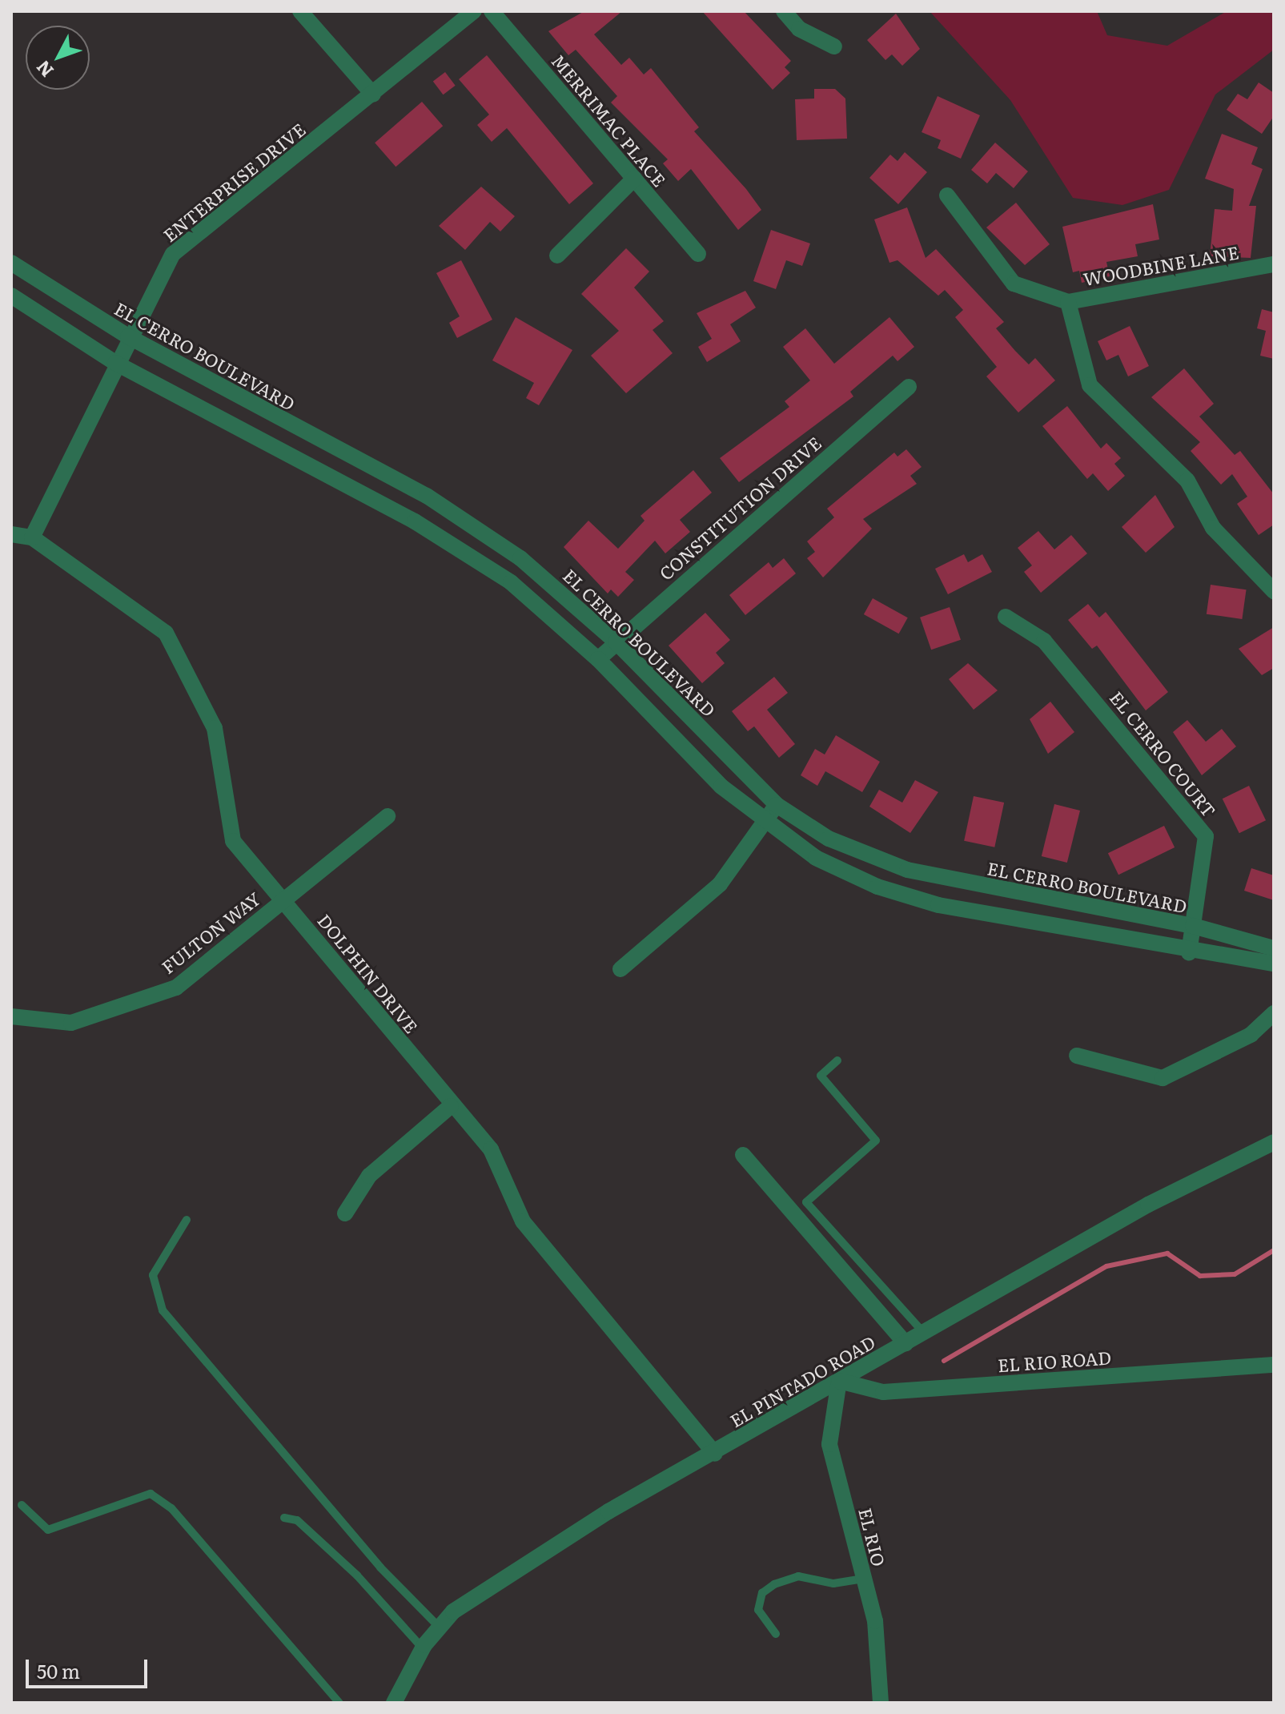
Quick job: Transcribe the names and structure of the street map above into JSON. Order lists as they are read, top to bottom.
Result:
{
  "streets": {
    "street": [
      "MERRIMAC PLACE",
      "ENTERPRISE DRIVE",
      "WOODBINE LANE",
      "EL CERRO BOULEVARD",
      "CONSTITUTION DRIVE",
      "EL CERRO COURT",
      "FULTON WAY",
      "DOLPHIN DRIVE",
      "EL RIO ROAD",
      "EL PINTADO ROAD",
      "EL RIO"
    ]
  },
  "crossings": [
    ["ENTERPRISE DRIVE", "EL CERRO BOULEVARD"],
    ["ENTERPRISE DRIVE", "DOLPHIN DRIVE"],
    ["EL CERRO BOULEVARD", "CONSTITUTION DRIVE"],
    ["EL CERRO BOULEVARD", "EL CERRO COURT"],
    ["FULTON WAY", "DOLPHIN DRIVE"],
    ["DOLPHIN DRIVE", "EL PINTADO ROAD"],
    ["EL RIO ROAD", "EL PINTADO ROAD"],
    ["EL RIO ROAD", "EL RIO"],
    ["EL PINTADO ROAD", "EL RIO"]
  ],
  "scale_bar": "50 m",
  "north": "bottom left"
}
